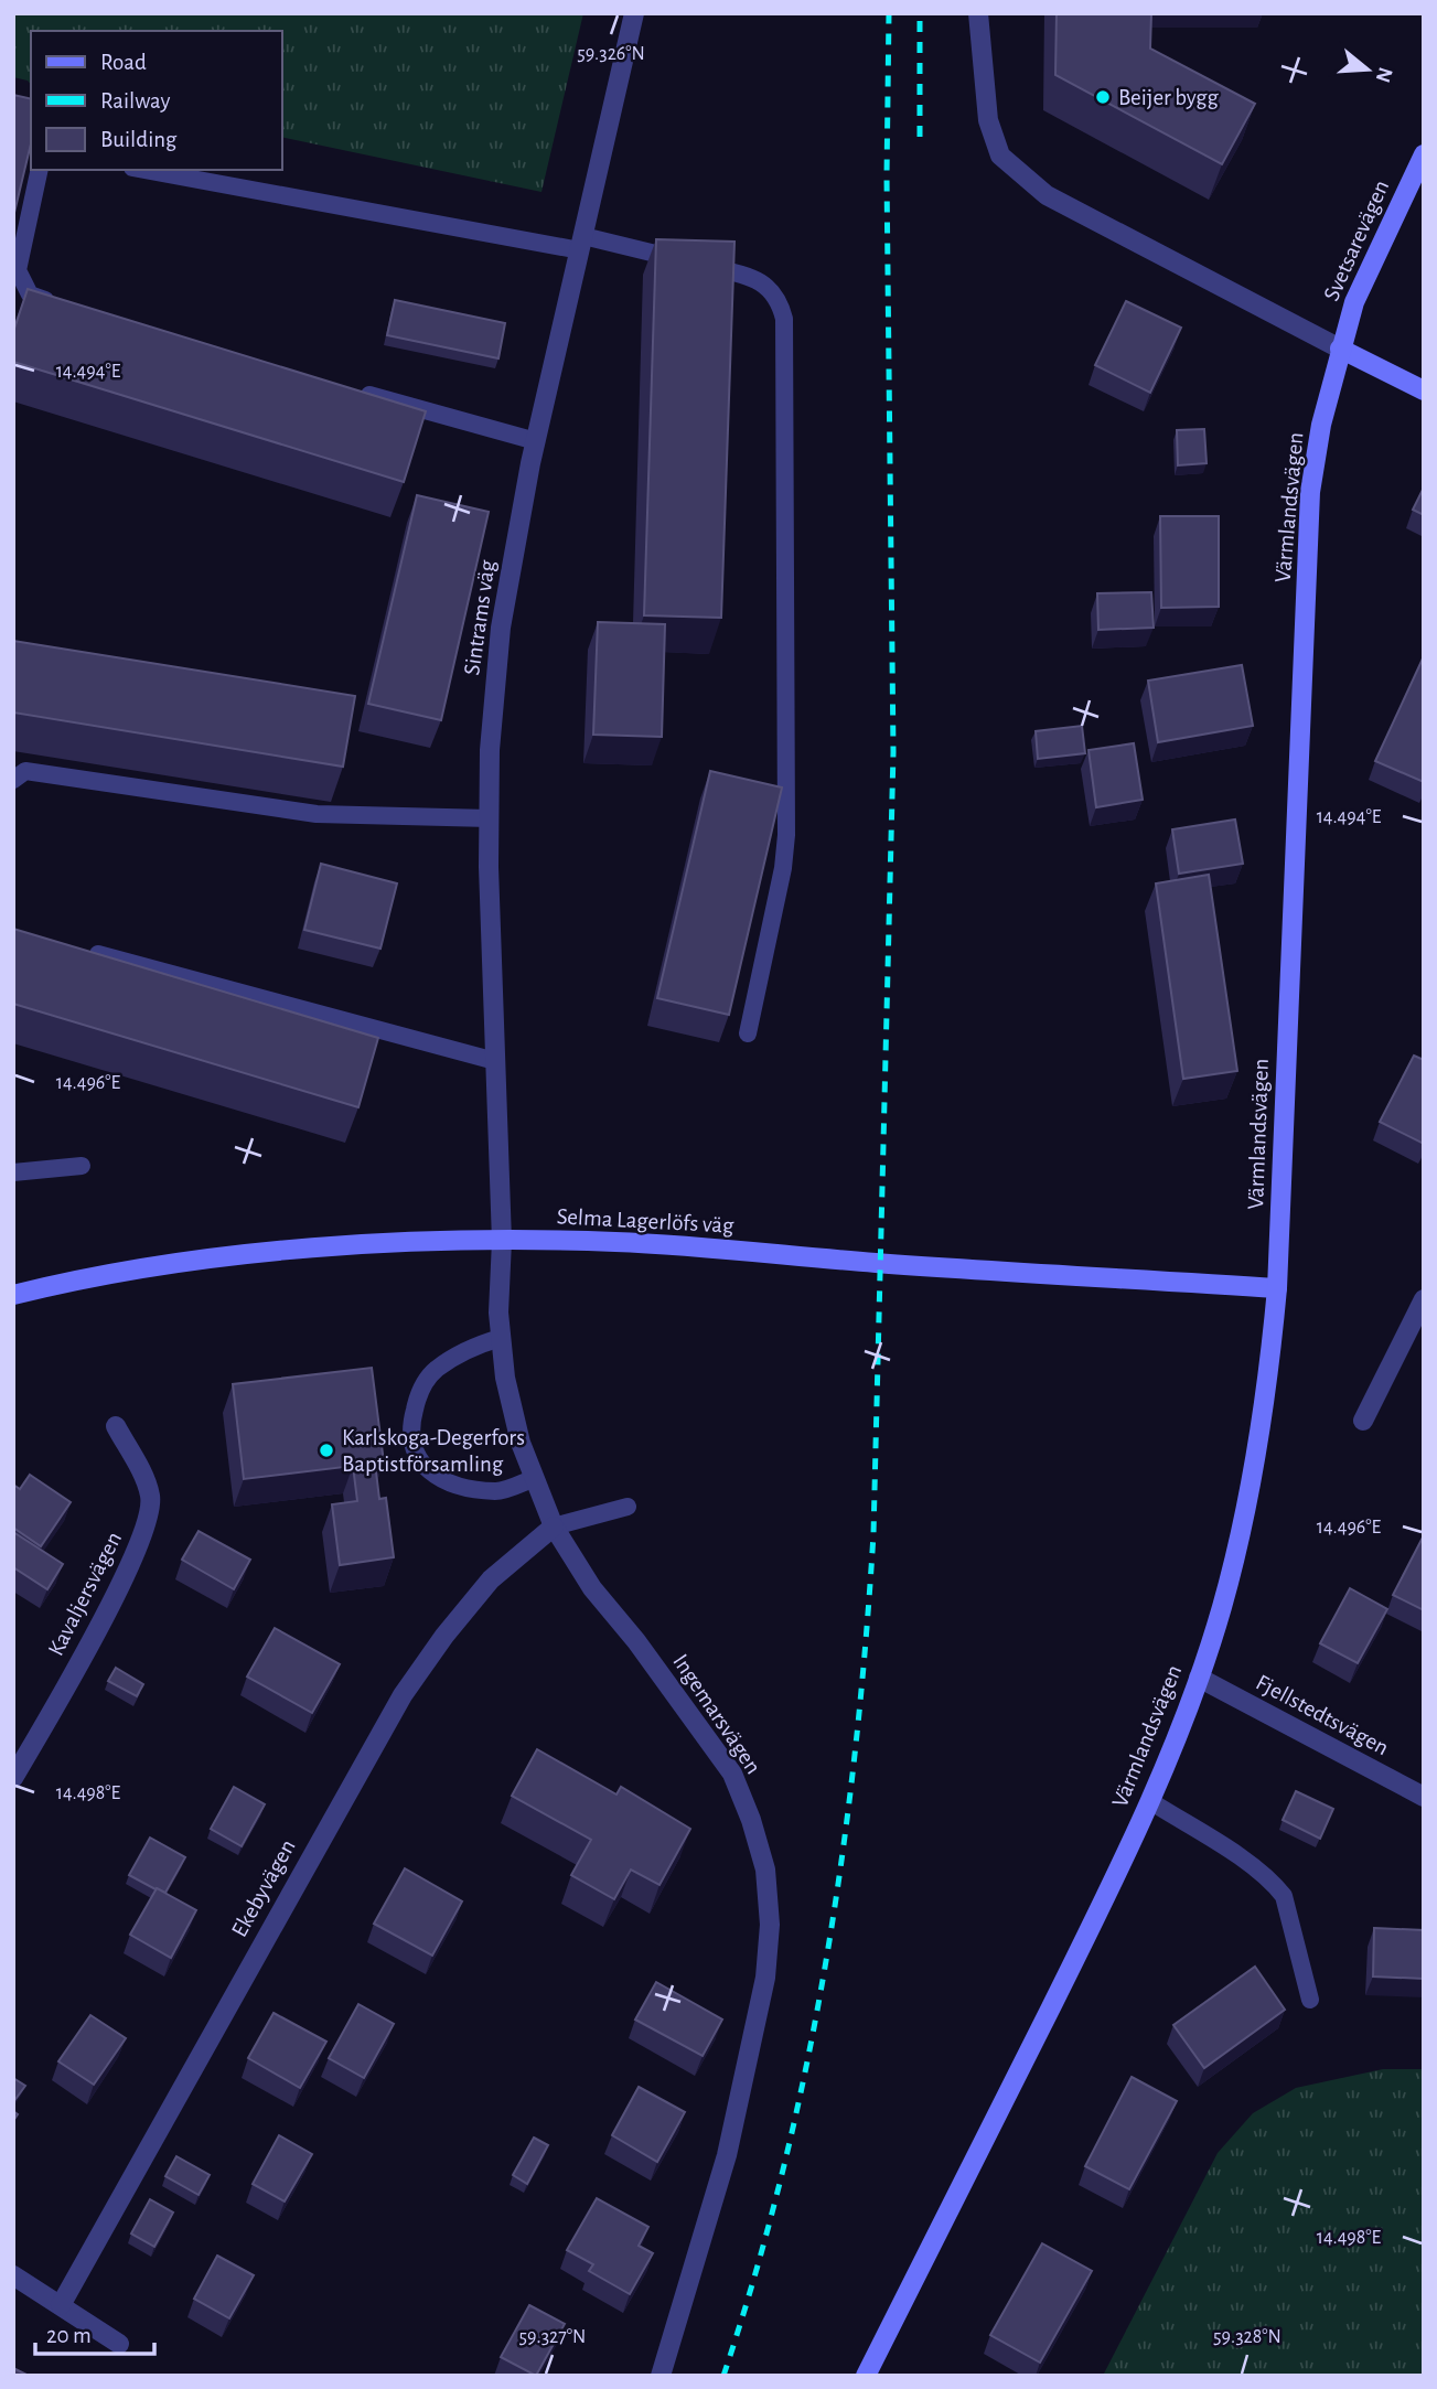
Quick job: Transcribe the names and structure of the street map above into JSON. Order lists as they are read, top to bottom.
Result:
{
  "streets": {
    "street": [
      "Svetsarevägen",
      "Värmlandsvägen",
      "Sintrams väg",
      "Selma Lagerlöfs väg",
      "Kavaljersvägen",
      "Ingemarsvägen",
      "Fjellstedtsvägen",
      "Ekebyvägen"
    ]
  },
  "crossings": [
    ["Svetsarevägen", "Värmlandsvägen"],
    ["Värmlandsvägen", "Selma Lagerlöfs väg"],
    ["Värmlandsvägen", "Fjellstedtsvägen"],
    ["Sintrams väg", "Selma Lagerlöfs väg"],
    ["Sintrams väg", "Ingemarsvägen"],
    ["Selma Lagerlöfs väg", "Ingemarsvägen"],
    ["Ingemarsvägen", "Ekebyvägen"]
  ],
  "places": ["Beijer bygg", "Karlskoga-Degerfors Baptistförsamling"],
  "legend": ["Road", "Railway", "Building"],
  "scale_bar": "20 m",
  "north": "right",
  "coordinates": [
    "59.326°N",
    "14.494°E",
    "14.496°E",
    "14.498°E",
    "59.327°N",
    "59.328°N"
  ]
}
